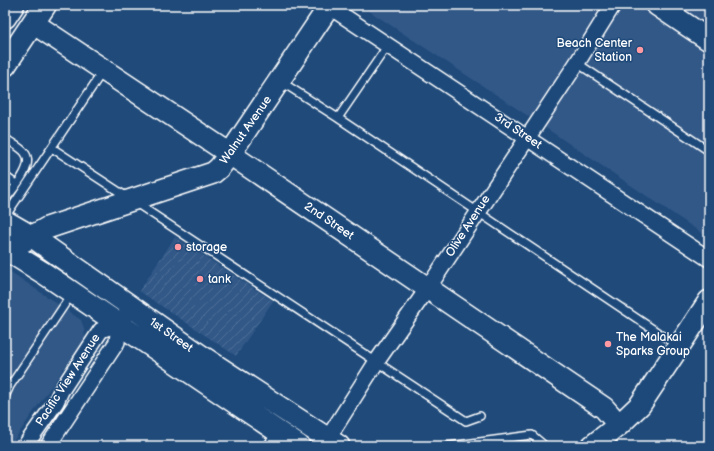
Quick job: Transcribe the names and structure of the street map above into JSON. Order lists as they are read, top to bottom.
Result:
{
  "streets": {
    "street": [
      "Walnut Avenue",
      "3rd Street",
      "2nd Street",
      "Olive Avenue",
      "1st Street",
      "Pacific View Avenue"
    ]
  },
  "crossings": [
    ["Walnut Avenue", "3rd Street"],
    ["Walnut Avenue", "2nd Street"],
    ["Walnut Avenue", "1st Street"],
    ["3rd Street", "Olive Avenue"],
    ["2nd Street", "Olive Avenue"],
    ["Olive Avenue", "1st Street"],
    ["1st Street", "Pacific View Avenue"]
  ],
  "places": [
    "Beach Center Station",
    "storage",
    "tank",
    "The Malakai Sparks Group"
  ]
}
